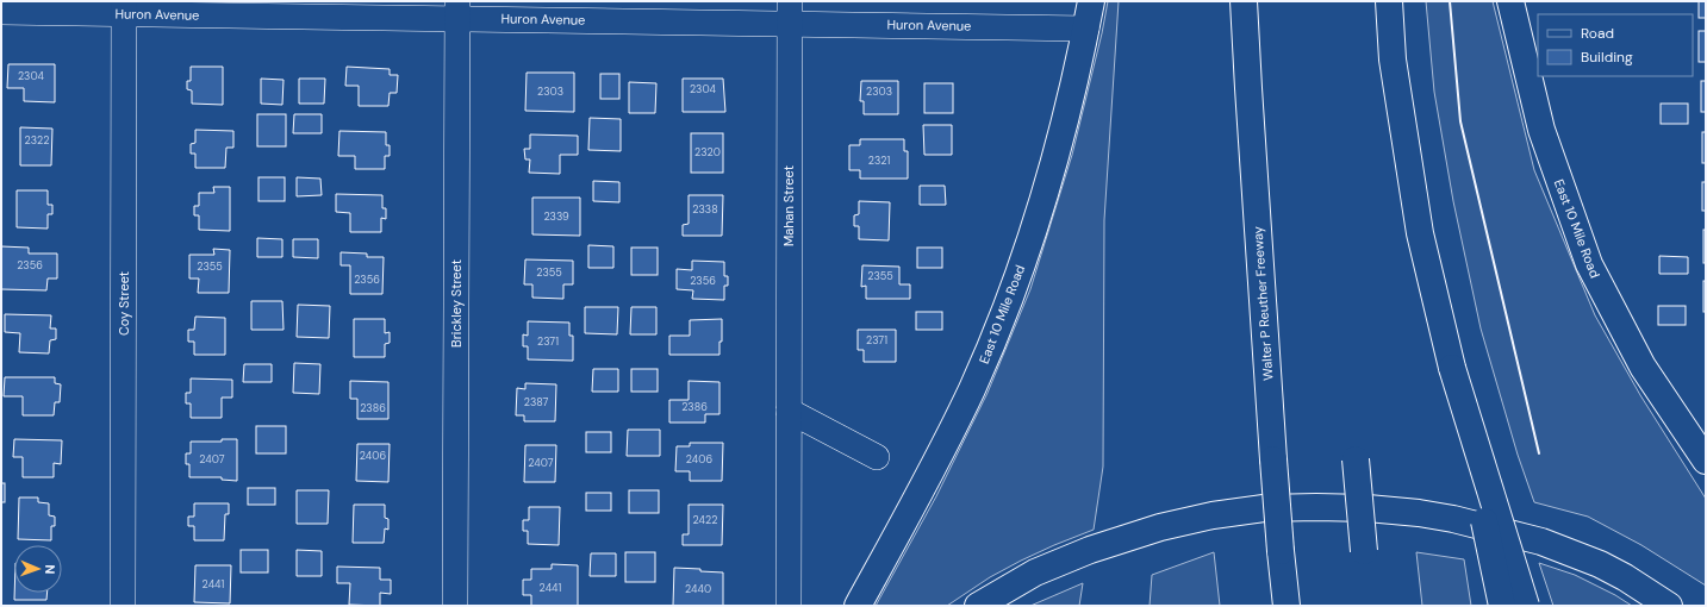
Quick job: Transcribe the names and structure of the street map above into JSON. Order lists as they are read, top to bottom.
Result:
{
  "streets": {
    "main road": ["East 10 Mile Road", "Walter P Reuther Freeway"],
    "street": [
      "Huron Avenue",
      "Mahan Street",
      "Coy Street",
      "Brickley Street"
    ]
  },
  "crossings": [
    ["Huron Avenue", "Mahan Street"],
    ["Huron Avenue", "East 10 Mile Road"],
    ["Huron Avenue", "Coy Street"],
    ["Huron Avenue", "Brickley Street"]
  ],
  "house_numbers": [
    "2304",
    "2304",
    "2303",
    "2303",
    "2322",
    "2320",
    "2321",
    "2338",
    "2339",
    "2356",
    "2355",
    "2355",
    "2355",
    "2356",
    "2356",
    "2371",
    "2371",
    "2387",
    "2386",
    "2386",
    "2406",
    "2407",
    "2406",
    "2407",
    "2422",
    "2441",
    "2441",
    "2440"
  ],
  "legend": ["Road", "Building"],
  "north": "right"
}
